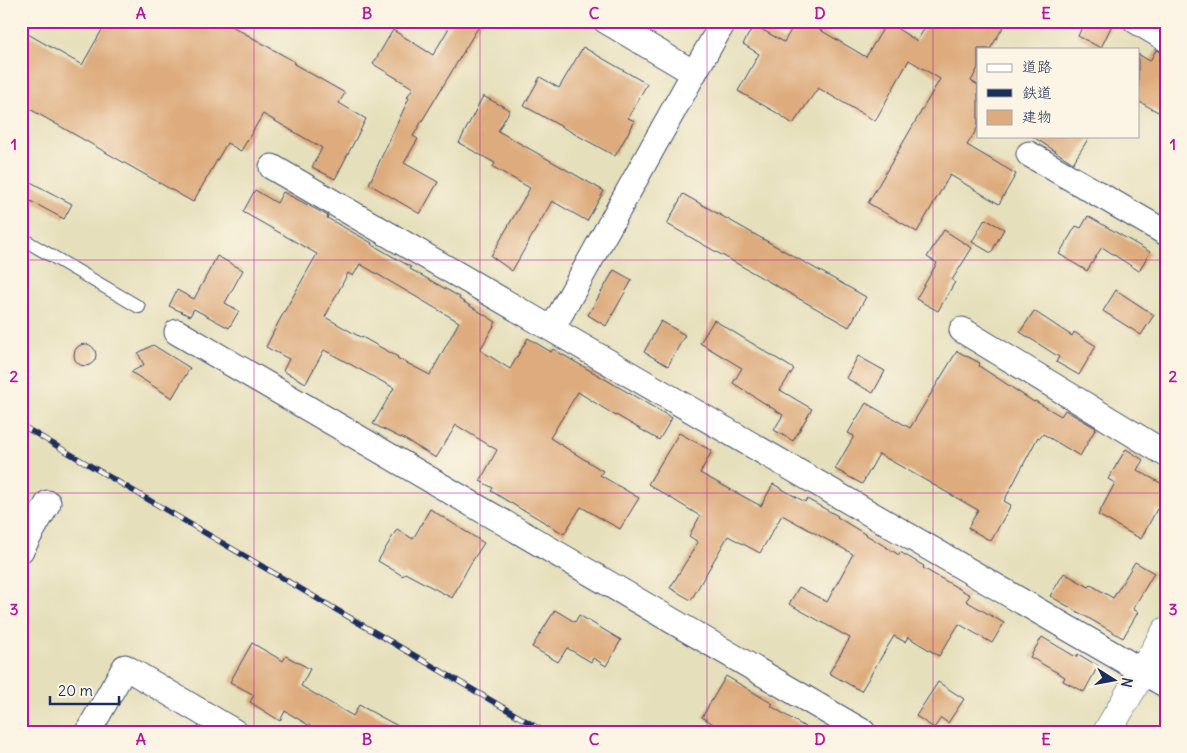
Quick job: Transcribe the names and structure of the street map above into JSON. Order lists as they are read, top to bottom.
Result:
{
  "legend": ["道路", "鉄道", "建物"],
  "scale_bar": "20 m",
  "north": "right",
  "grid": {
    "columns": [
      "A",
      "B",
      "C",
      "D",
      "E"
    ],
    "rows": ["1", "2", "3"]
  }
}
